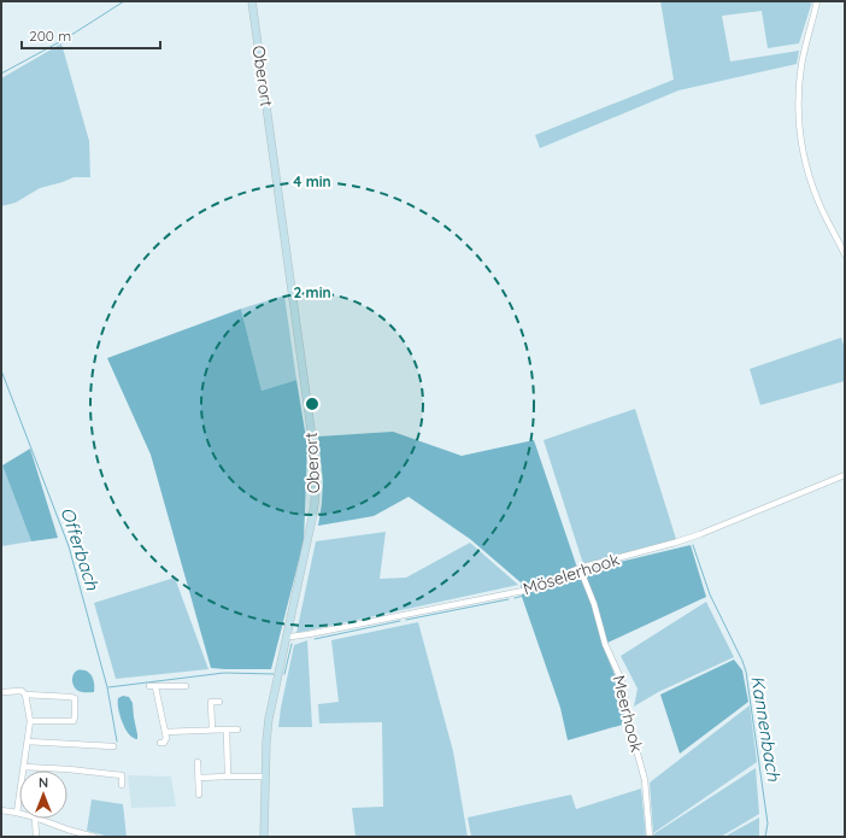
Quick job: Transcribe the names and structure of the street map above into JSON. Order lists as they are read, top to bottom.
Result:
{
  "streets": {
    "main road": ["Oberort"],
    "street": ["Möselerhook", "Meerhook"]
  },
  "crossings": [
    ["Oberort", "Möselerhook"],
    ["Möselerhook", "Meerhook"]
  ],
  "water": ["Offerbach", "Kannenbach"],
  "scale_bar": "200 m",
  "north": "top",
  "rings": ["4 min", "2 min"]
}
